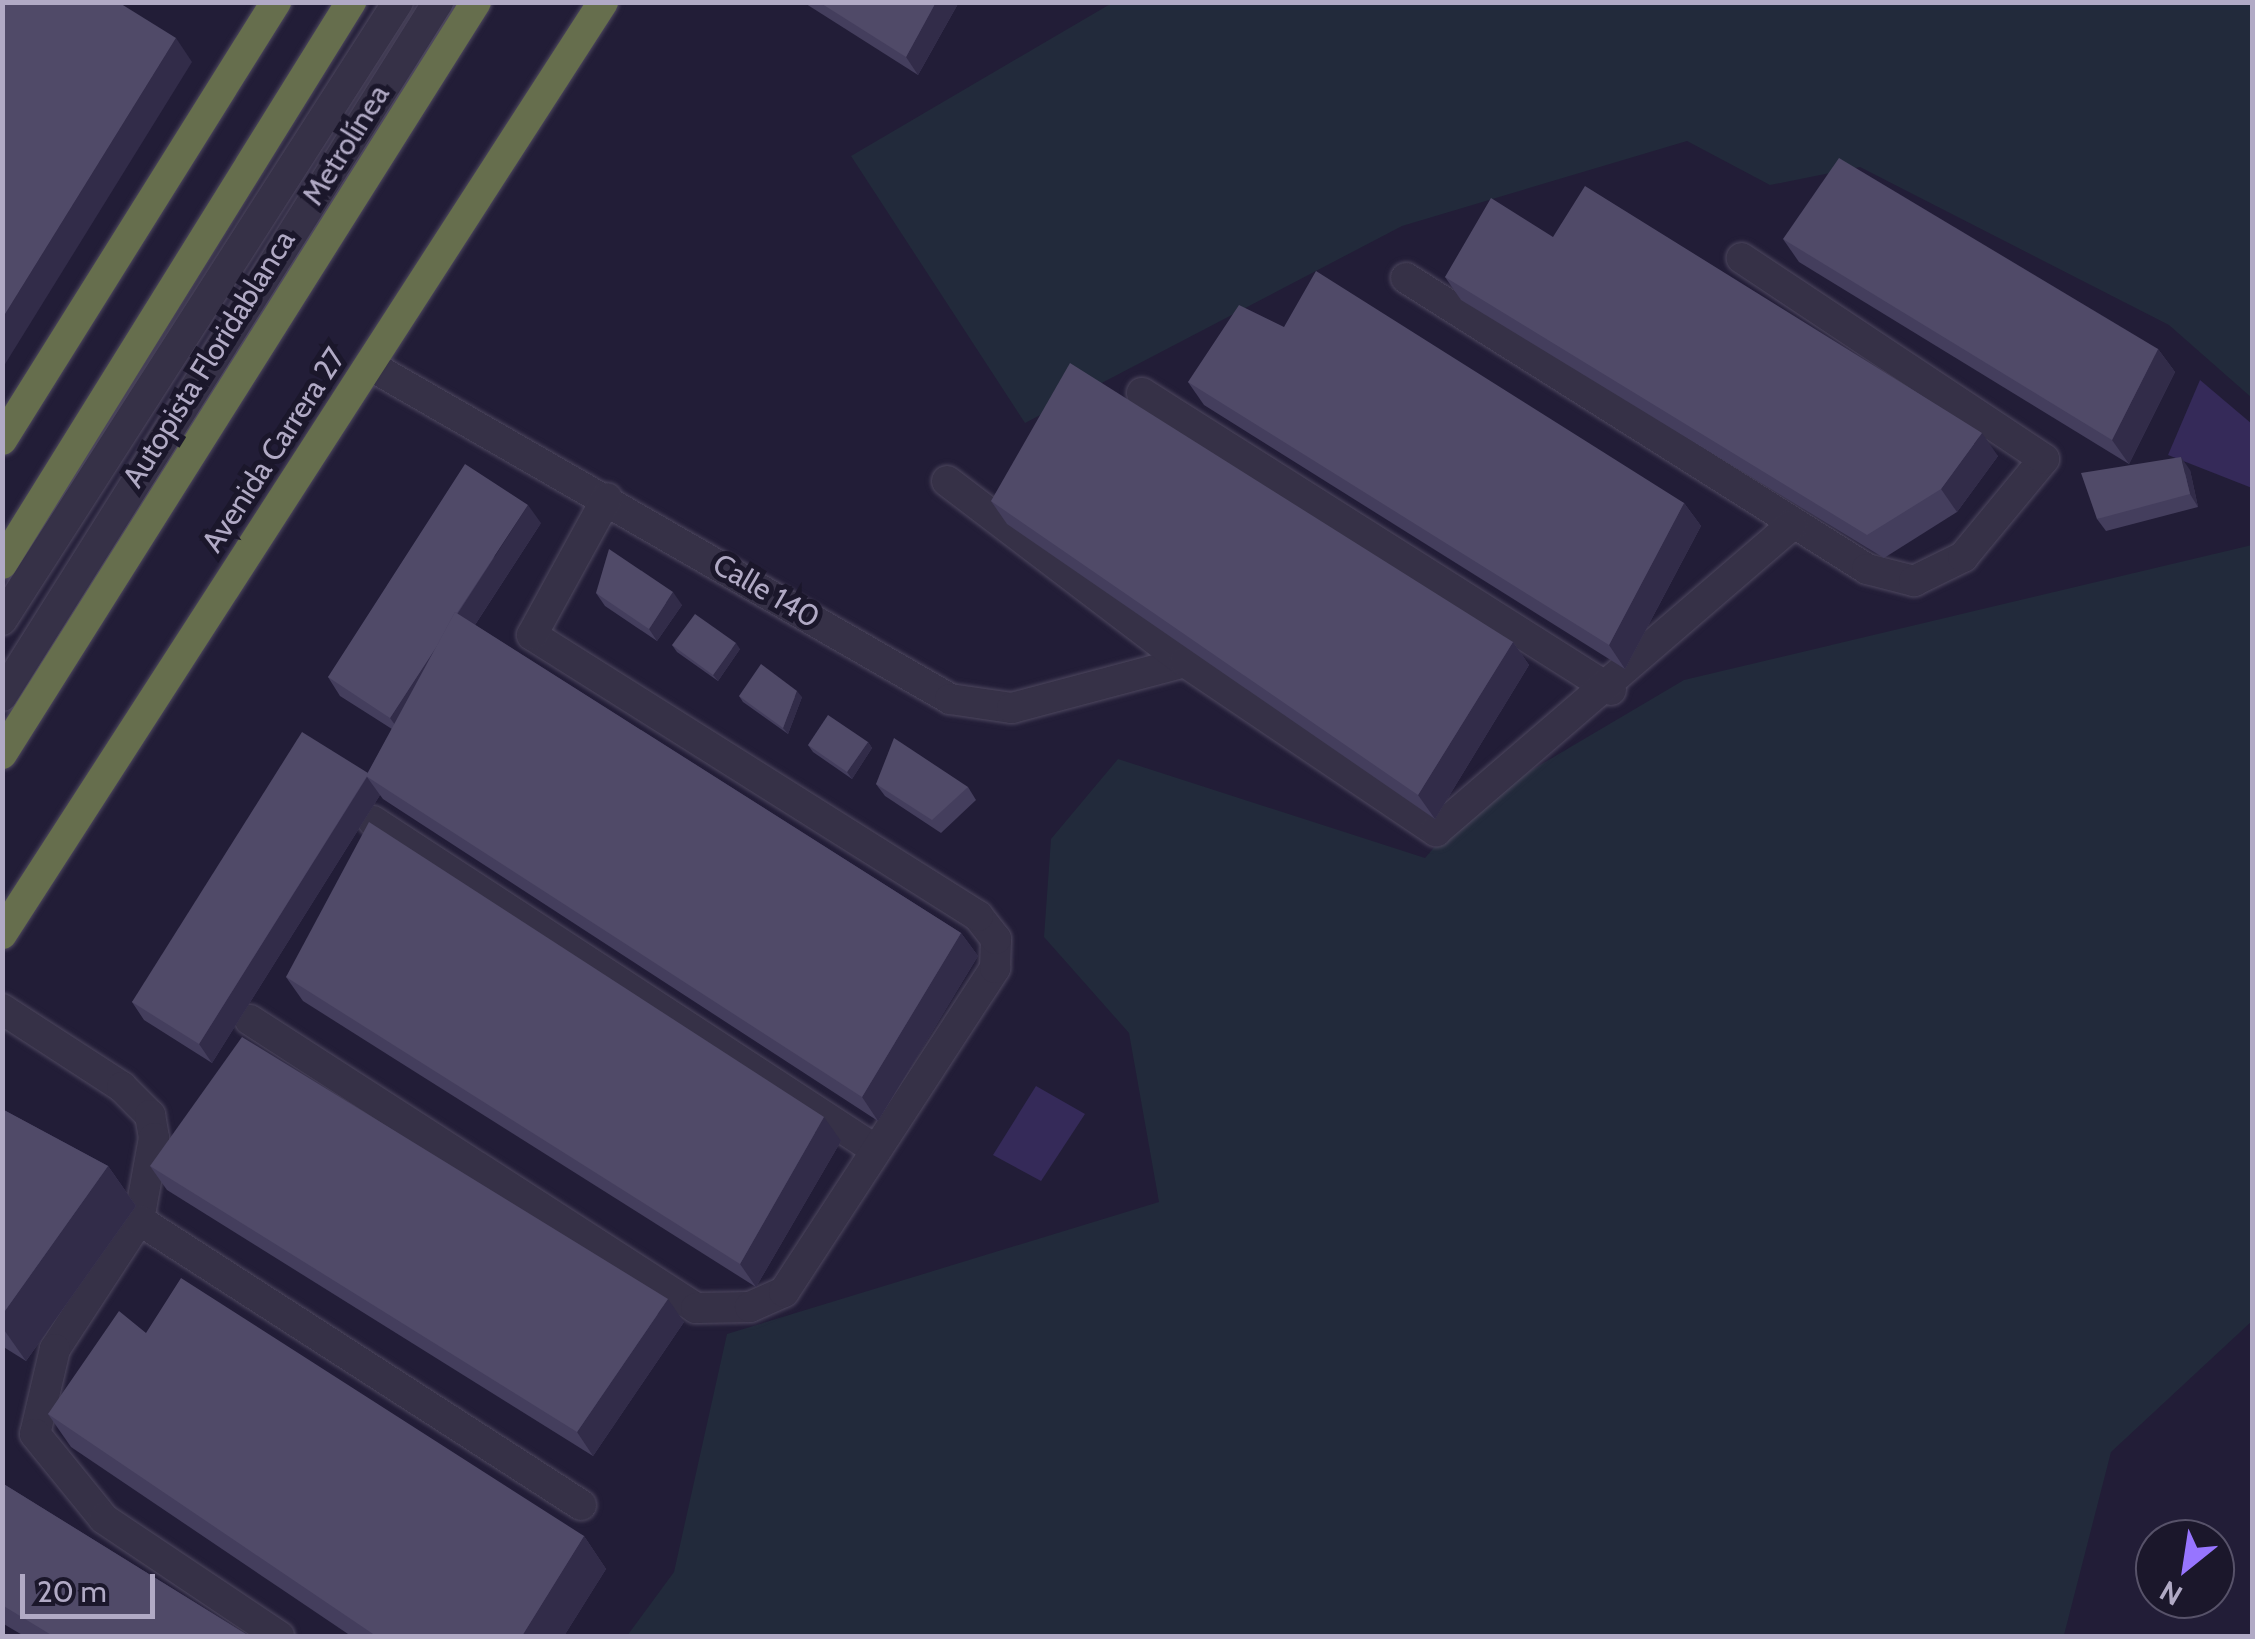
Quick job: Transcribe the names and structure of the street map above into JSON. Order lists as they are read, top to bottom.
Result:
{
  "streets": {
    "highway": ["Autopista Floridablanca", "Avenida Carrera 27"],
    "street": ["Metrolínea", "Calle 140"]
  },
  "crossings": [
    ["Avenida Carrera 27", "Calle 140"]
  ],
  "scale_bar": "20 m",
  "north": "bottom left"
}
